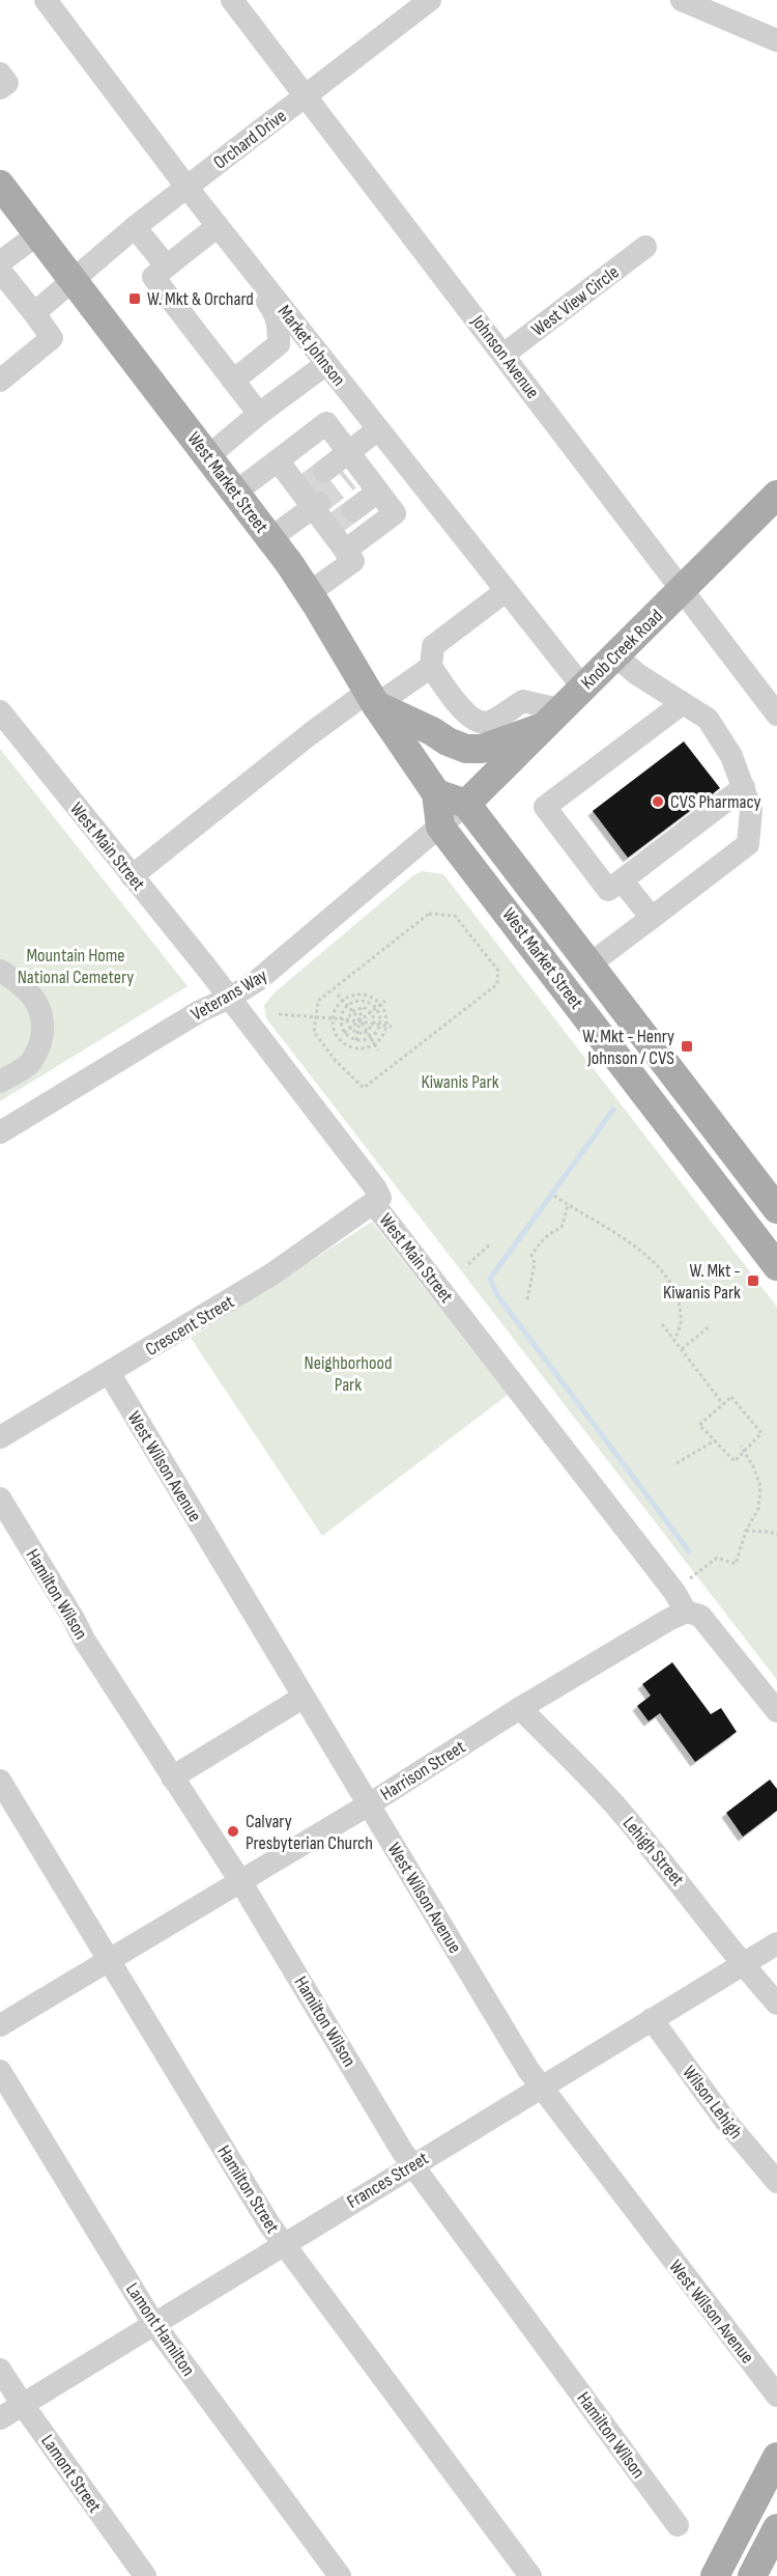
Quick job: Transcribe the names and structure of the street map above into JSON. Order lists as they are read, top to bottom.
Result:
{
  "streets": {
    "main road": ["West Market Street", "Knob Creek Road"],
    "street": [
      "Orchard Drive",
      "West View Circle",
      "Market Johnson",
      "Johnson Avenue",
      "West Main Street",
      "Veterans Way",
      "Crescent Street",
      "West Wilson Avenue",
      "Hamilton Wilson",
      "Harrison Street",
      "Lehigh Street",
      "Wilson Lehigh",
      "Frances Street",
      "Hamilton Street",
      "Lamont Hamilton",
      "Lamont Street"
    ]
  },
  "crossings": [
    ["Orchard Drive", "Market Johnson"],
    ["Orchard Drive", "Johnson Avenue"],
    ["Orchard Drive", "West Market Street"],
    ["West View Circle", "Johnson Avenue"],
    ["Market Johnson", "Knob Creek Road"],
    ["Johnson Avenue", "Knob Creek Road"],
    ["West Market Street", "Knob Creek Road"],
    ["West Market Street", "Veterans Way"],
    ["Knob Creek Road", "Veterans Way"],
    ["West Main Street", "Veterans Way"],
    ["West Main Street", "Crescent Street"],
    ["West Main Street", "Harrison Street"],
    ["Crescent Street", "West Wilson Avenue"],
    ["West Wilson Avenue", "Harrison Street"],
    ["West Wilson Avenue", "Frances Street"],
    ["Hamilton Wilson", "Harrison Street"],
    ["Hamilton Wilson", "Frances Street"],
    ["Harrison Street", "Lehigh Street"],
    ["Harrison Street", "Hamilton Street"],
    ["Lehigh Street", "Frances Street"],
    ["Wilson Lehigh", "Frances Street"],
    ["Frances Street", "Hamilton Street"],
    ["Frances Street", "Lamont Hamilton"],
    ["Frances Street", "Lamont Street"]
  ],
  "parks": ["Mountain Home National Cemetery", "Kiwanis Park", "Neighborhood Park"],
  "places": {
    "transit": ["W. Mkt & Orchard", "W. Mkt - Henry Johnson / CVS", "W. Mkt - Kiwanis Park"],
    "other": ["CVS Pharmacy", "Calvary Presbyterian Church"]
  }
}
